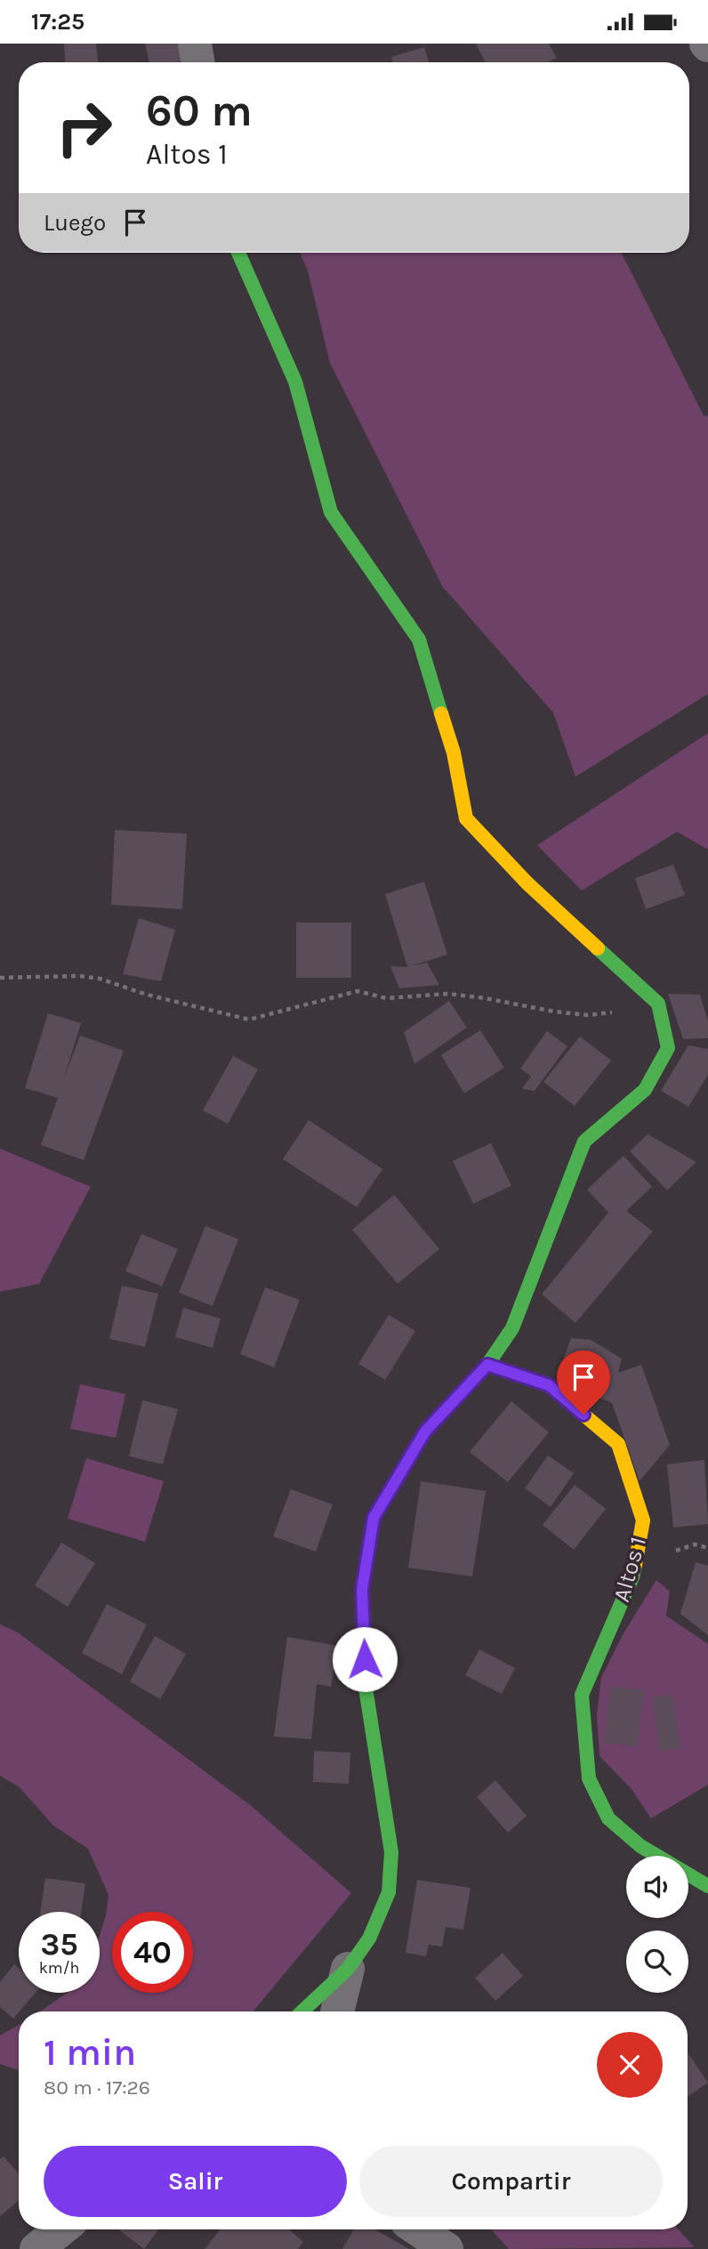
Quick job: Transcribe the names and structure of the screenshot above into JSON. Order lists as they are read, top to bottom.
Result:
{
  "streets": {
    "street": ["Altos 1"]
  },
  "page": {
    "status": "17:25",
    "turn": ["60 m", "Altos 1"],
    "then": "Luego",
    "speed": "35 km/h",
    "limit": "40",
    "heading": ["1 min", "80 m · 17:26"],
    "buttons": ["Salir", "Compartir"]
  }
}
